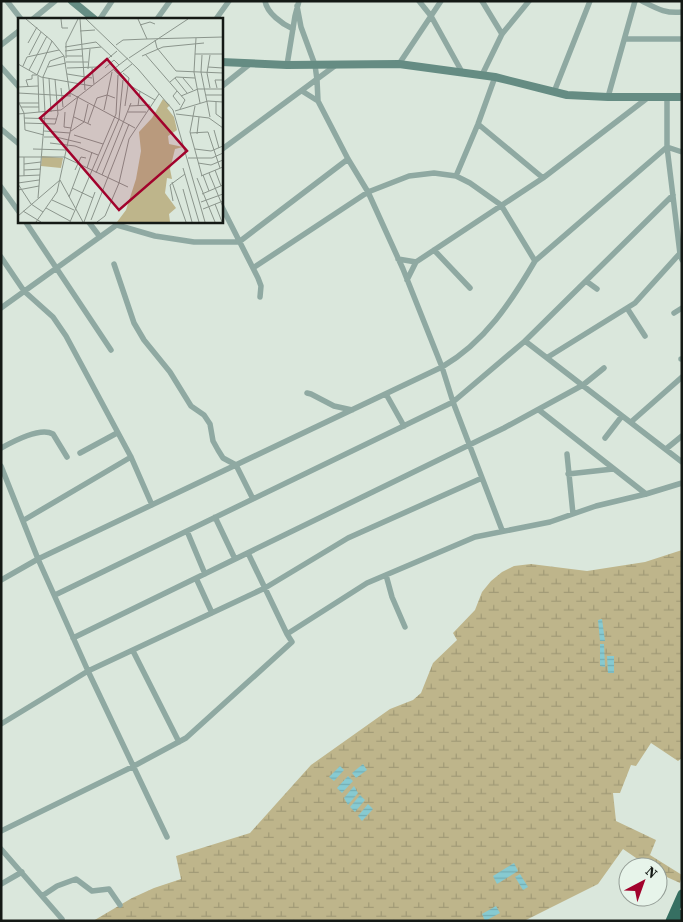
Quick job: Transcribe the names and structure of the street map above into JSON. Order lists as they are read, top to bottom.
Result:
{
  "north": "top right"
}
